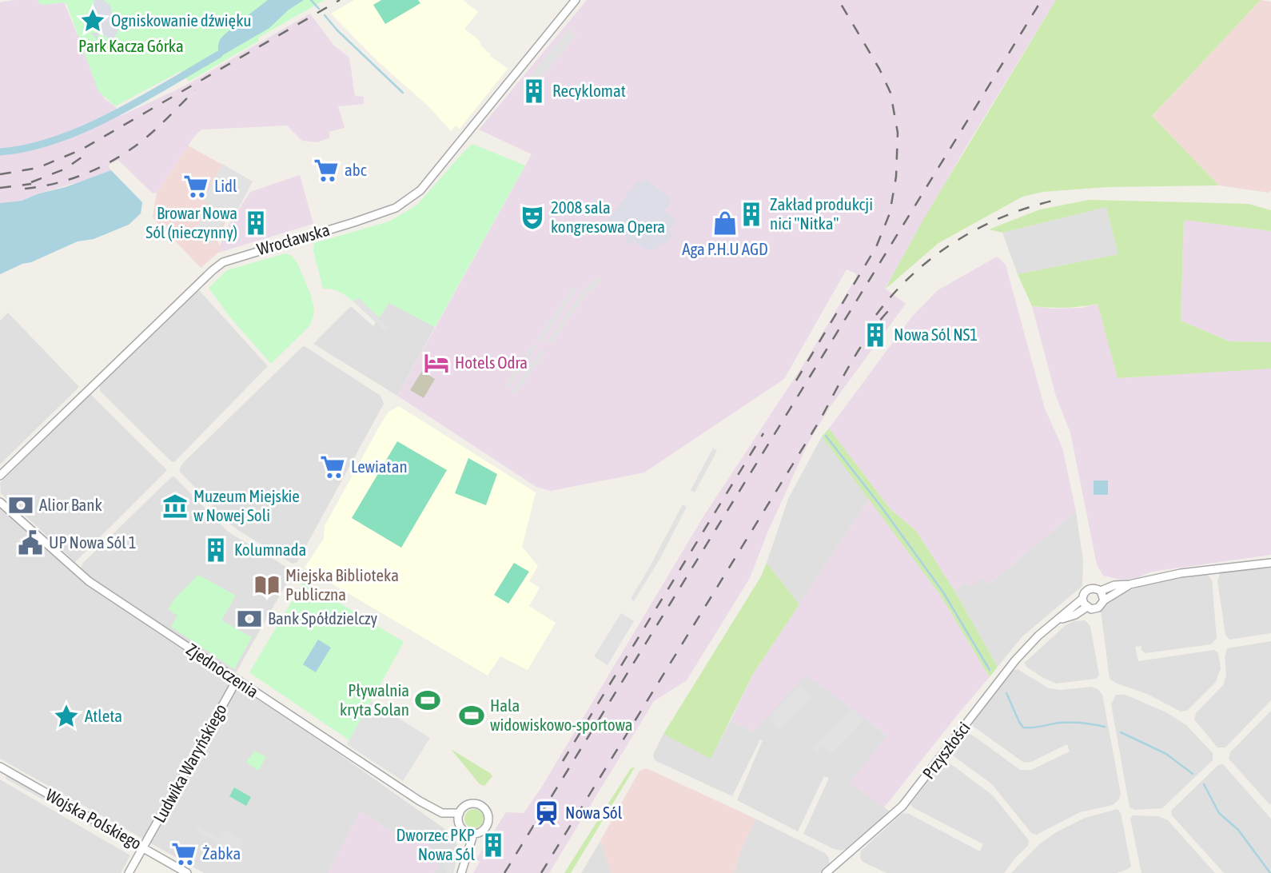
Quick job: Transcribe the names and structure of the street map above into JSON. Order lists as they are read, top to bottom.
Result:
{
  "streets": {
    "street": [
      "Wrocławska",
      "Zjednoczenia",
      "Przyszłości",
      "Ludwika Waryńskiego",
      "Wojska Polskiego"
    ]
  },
  "crossings": [
    ["Zjednoczenia", "Ludwika Waryńskiego"],
    ["Ludwika Waryńskiego", "Wojska Polskiego"]
  ],
  "parks": ["Park Kacza Górka"],
  "places": {
    "place": ["Ogniskowanie dźwięku", "Atleta"],
    "building": [
      "Recyklomat",
      "Zakład produkcji nici \"Nitka\"",
      "Browar Nowa Sól (nieczynny)",
      "Nowa Sól NS1",
      "Kolumnada",
      "Dworzec PKP Nowa Sól"
    ],
    "supermarket": [
      "abc",
      "Lidl",
      "Lewiatan",
      "Żabka"
    ],
    "theatre": ["2008 sala kongresowa Opera"],
    "shop": ["Aga P.H.U AGD"],
    "hotel": ["Hotels Odra"],
    "bank": ["Alior Bank", "Bank Spółdzielczy"],
    "museum": ["Muzeum Miejskie w Nowej Soli"],
    "public building": ["UP Nowa Sól 1"],
    "library": ["Miejska Biblioteka Publiczna"],
    "sports": ["Pływalnia kryta Solan", "Hala widowiskowo-sportowa"],
    "station": ["Nowa Sól"]
  }
}
